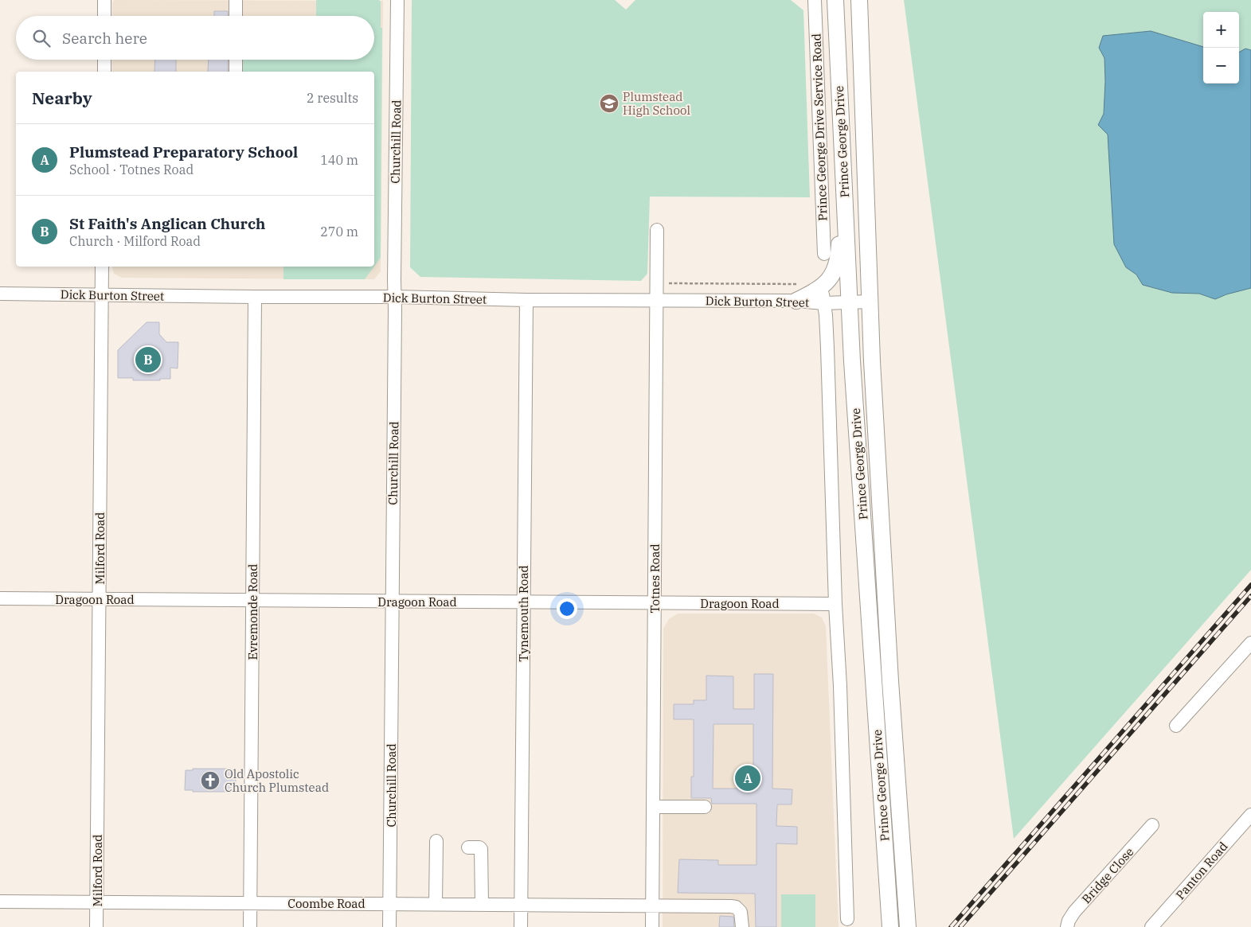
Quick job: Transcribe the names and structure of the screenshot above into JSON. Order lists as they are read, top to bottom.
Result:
{
  "streets": {
    "main road": ["Prince George Drive"],
    "street": [
      "Prince George Drive Service Road",
      "Churchill Road",
      "Dick Burton Street",
      "Milford Road",
      "Totnes Road",
      "Dragoon Road",
      "Evremonde Road",
      "Tynemouth Road",
      "Panton Road",
      "Bridge Close",
      "Coombe Road"
    ]
  },
  "crossings": [
    ["Churchill Road", "Dick Burton Street"],
    ["Churchill Road", "Dragoon Road"],
    ["Churchill Road", "Coombe Road"],
    ["Prince George Drive", "Dick Burton Street"],
    ["Dick Burton Street", "Milford Road"],
    ["Dick Burton Street", "Totnes Road"],
    ["Dick Burton Street", "Evremonde Road"],
    ["Dick Burton Street", "Tynemouth Road"],
    ["Milford Road", "Dragoon Road"],
    ["Milford Road", "Coombe Road"],
    ["Totnes Road", "Dragoon Road"],
    ["Totnes Road", "Coombe Road"],
    ["Dragoon Road", "Evremonde Road"],
    ["Dragoon Road", "Tynemouth Road"],
    ["Evremonde Road", "Coombe Road"],
    ["Tynemouth Road", "Coombe Road"]
  ],
  "places": {
    "school or university": ["Plumstead High School"],
    "church": ["Old Apostolic Church Plumstead"]
  },
  "page": {
    "map_buttons": ["+", "−"],
    "search": "Search here",
    "heading": ["Nearby", "2 results"],
    "list": [
      {
        "mark": "A",
        "name": "Plumstead Preparatory School",
        "note": "School · Totnes Road",
        "value": "140 m"
      },
      {
        "mark": "B",
        "name": "St Faith's Anglican Church",
        "note": "Church · Milford Road",
        "value": "270 m"
      }
    ],
    "pins": ["B", "A"]
  }
}
